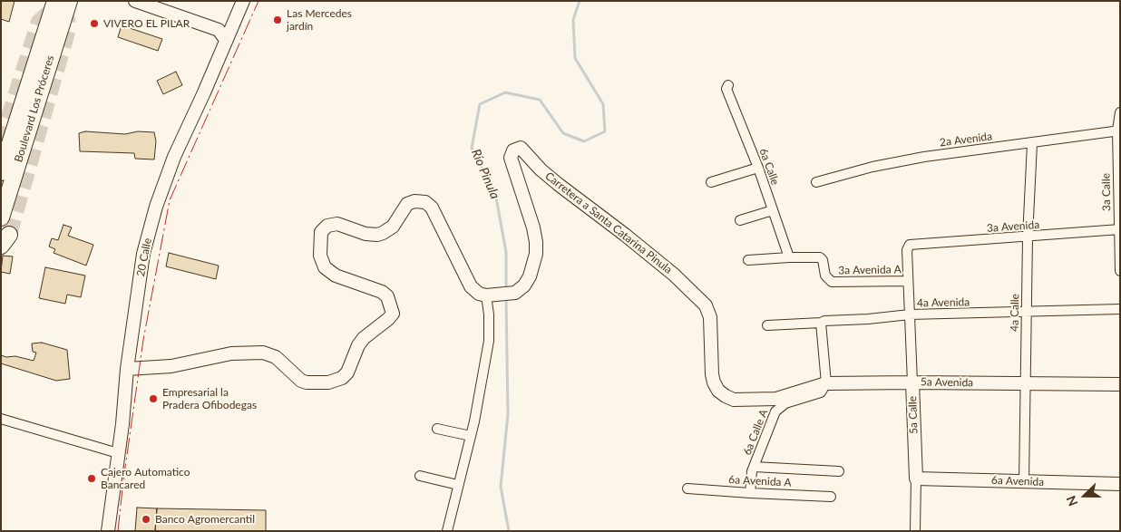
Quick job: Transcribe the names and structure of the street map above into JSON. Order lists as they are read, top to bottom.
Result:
{
  "streets": {
    "highway": ["Boulevard Los Próceres"],
    "street": [
      "2a Avenida",
      "6a Calle",
      "3a Calle",
      "Carretera a Santa Catarina Pinula",
      "3a Avenida",
      "20 Calle",
      "3a Avenida A",
      "4a Avenida",
      "4a Calle",
      "5a Avenida",
      "5a Calle",
      "6a Calle A",
      "6a Avenida A",
      "6a Avenida"
    ]
  },
  "crossings": [
    ["2a Avenida", "3a Calle"],
    ["2a Avenida", "4a Calle"],
    ["6a Calle", "3a Avenida A"],
    ["3a Calle", "3a Avenida"],
    ["Carretera a Santa Catarina Pinula", "5a Avenida"],
    ["3a Avenida", "4a Calle"],
    ["3a Avenida", "5a Calle"],
    ["3a Avenida A", "5a Calle"],
    ["4a Avenida", "4a Calle"],
    ["4a Avenida", "5a Calle"],
    ["4a Calle", "5a Avenida"],
    ["4a Calle", "6a Avenida"],
    ["5a Avenida", "5a Calle"],
    ["5a Avenida", "6a Calle A"],
    ["5a Calle", "6a Avenida"],
    ["6a Calle A", "6a Avenida A"]
  ],
  "water": ["Río Pinula"],
  "places": [
    "Las Mercedes jardín",
    "VIVERO EL PILAR",
    "Empresarial la Pradera Ofibodegas",
    "Cajero Automatico Bancared",
    "Banco Agromercantil"
  ],
  "north": "left"
}
